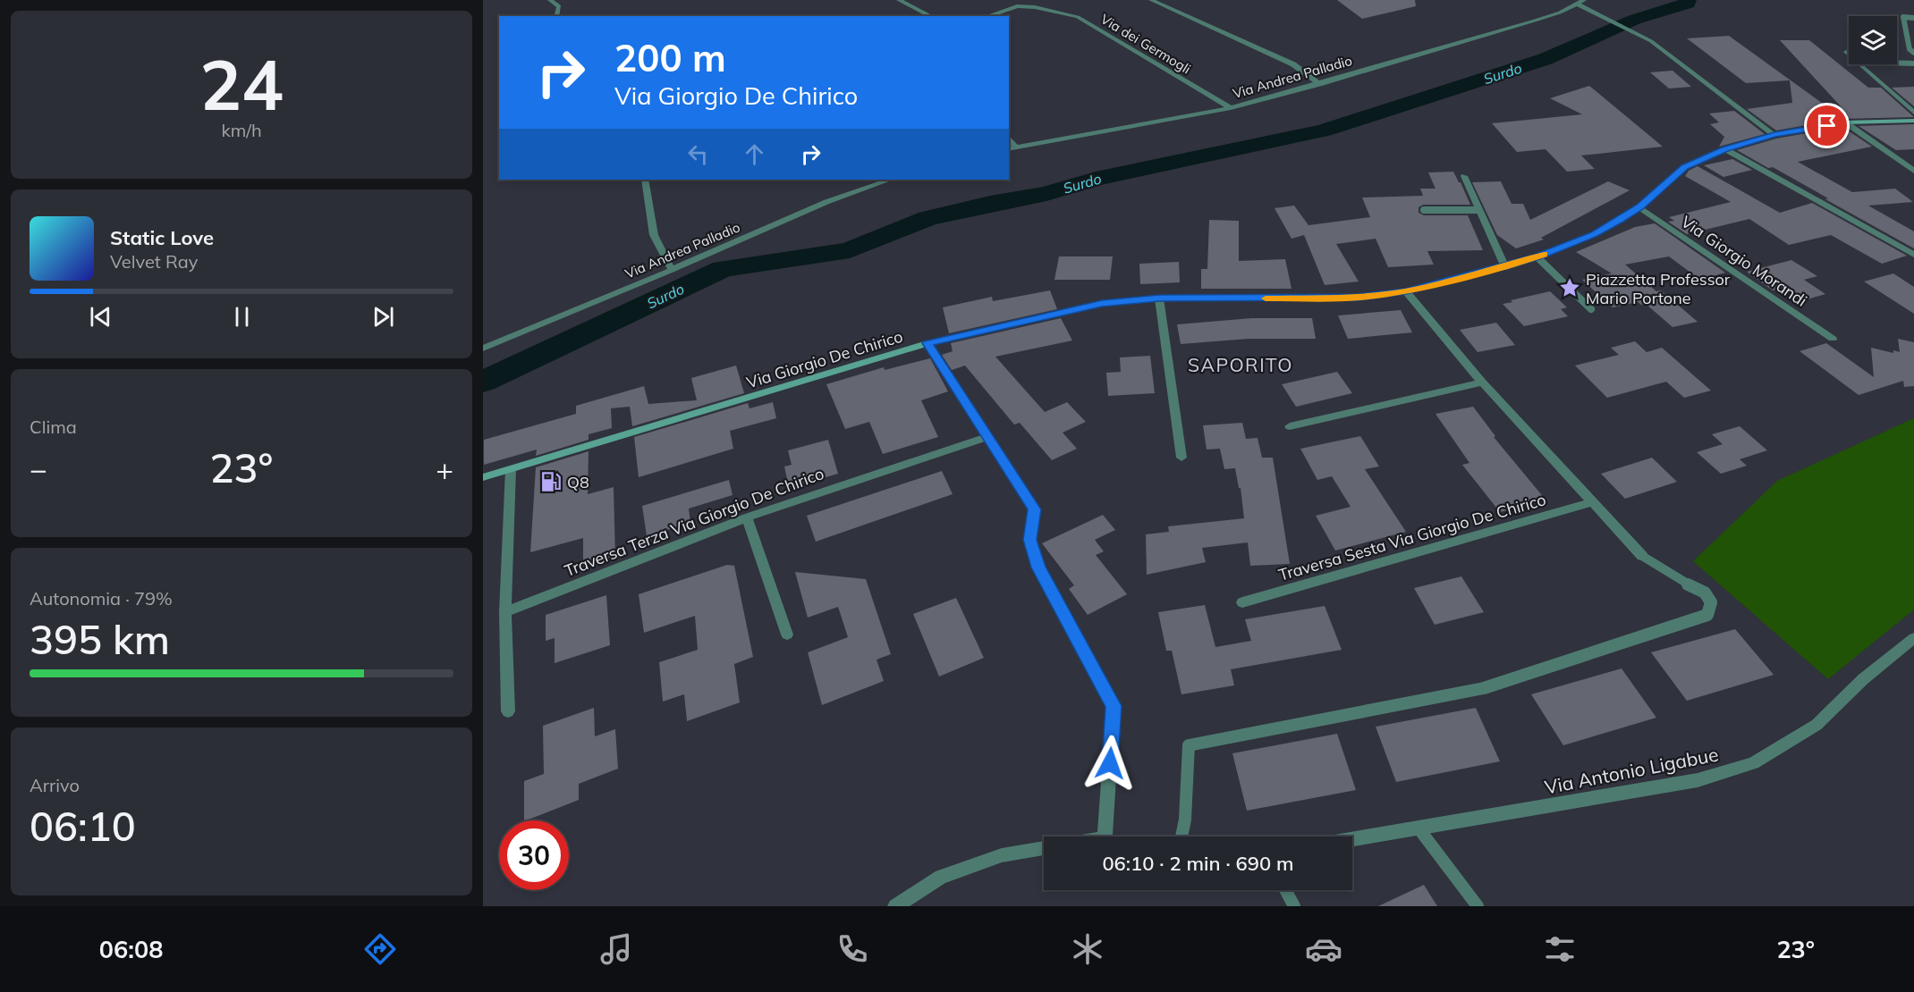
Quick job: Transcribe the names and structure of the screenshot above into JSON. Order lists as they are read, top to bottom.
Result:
{
  "streets": {
    "main road": ["Via Giorgio De Chirico"],
    "street": [
      "Via dei Germogli",
      "Via Andrea Palladio",
      "Via Giorgio Morandi",
      "Traversa Terza Via Giorgio De Chirico",
      "Traversa Sesta Via Giorgio De Chirico",
      "Via Antonio Ligabue"
    ]
  },
  "crossings": [
    ["Via dei Germogli", "Via Andrea Palladio"],
    ["Via Giorgio Morandi", "Via Giorgio De Chirico"]
  ],
  "districts": ["SAPORITO"],
  "water": ["Surdo"],
  "places": {
    "place": ["Piazzetta Professor Mario Portone"],
    "fuel station": ["Q8"]
  },
  "page": {
    "tile": [
      ["24", "km/h"],
      "Clima",
      ["Autonomia · 79%", "395 km"],
      ["Arrivo", "06:10"]
    ],
    "turn": ["200 m", "Via Giorgio De Chirico"],
    "song": ["Static Love", "Velvet Ray"],
    "heat": ["−", "23°", "+"],
    "limit": "30",
    "trip": "06:10 · 2 min · 690 m",
    "tabs": ["06:08", "23°"]
  }
}
